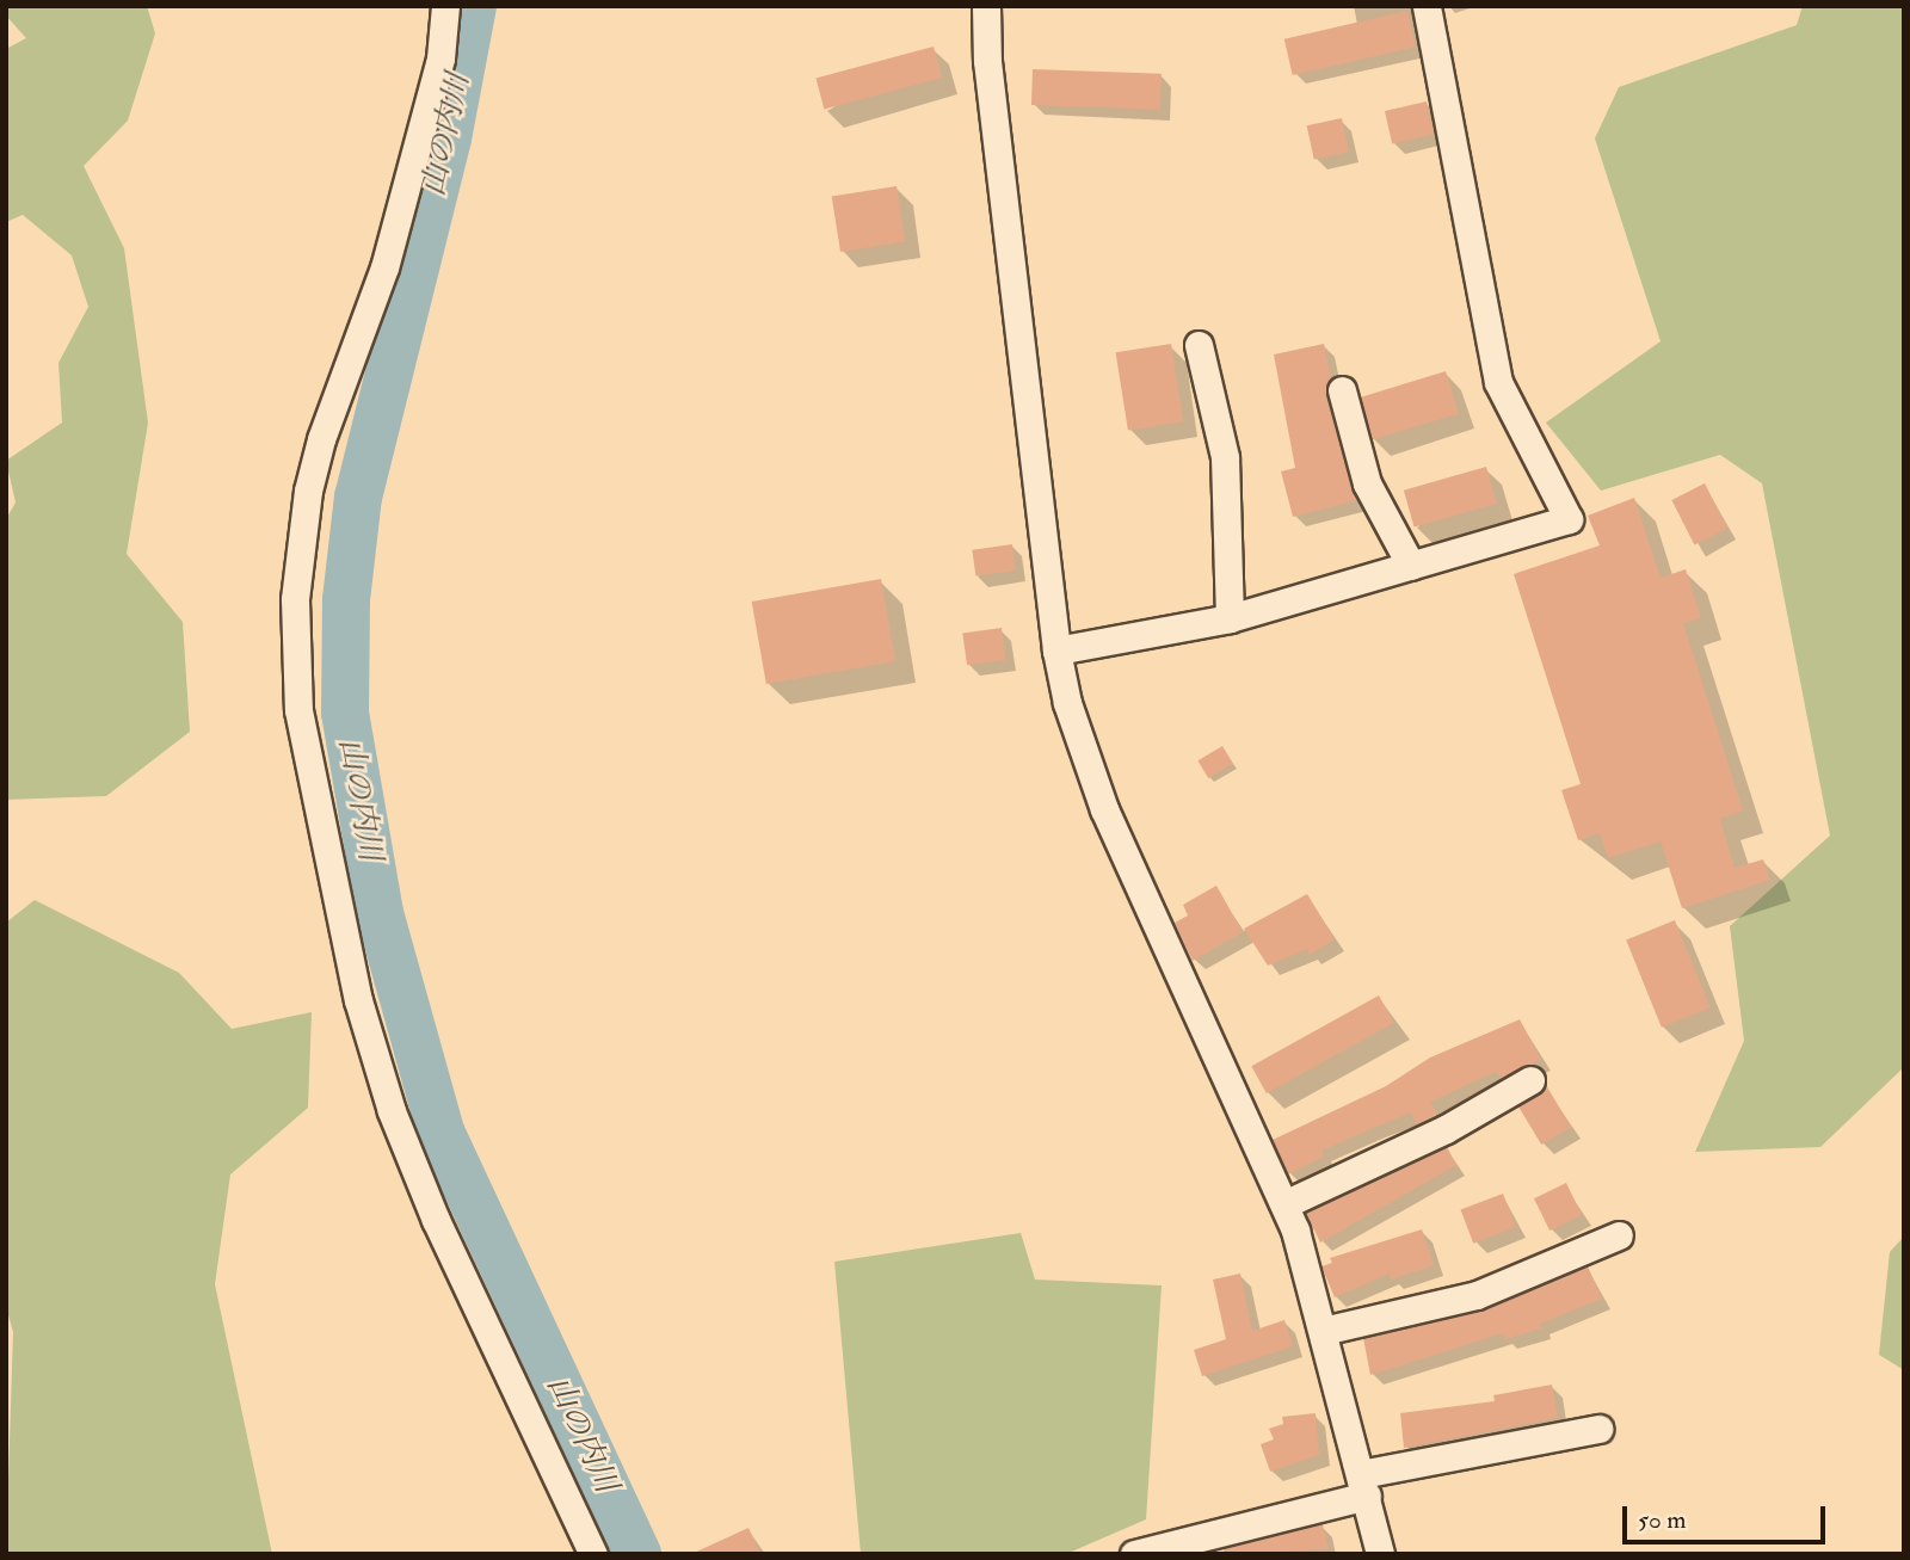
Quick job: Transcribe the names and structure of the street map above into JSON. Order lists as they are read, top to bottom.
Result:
{
  "water": ["山の内川"],
  "scale_bar": "50 m"
}
